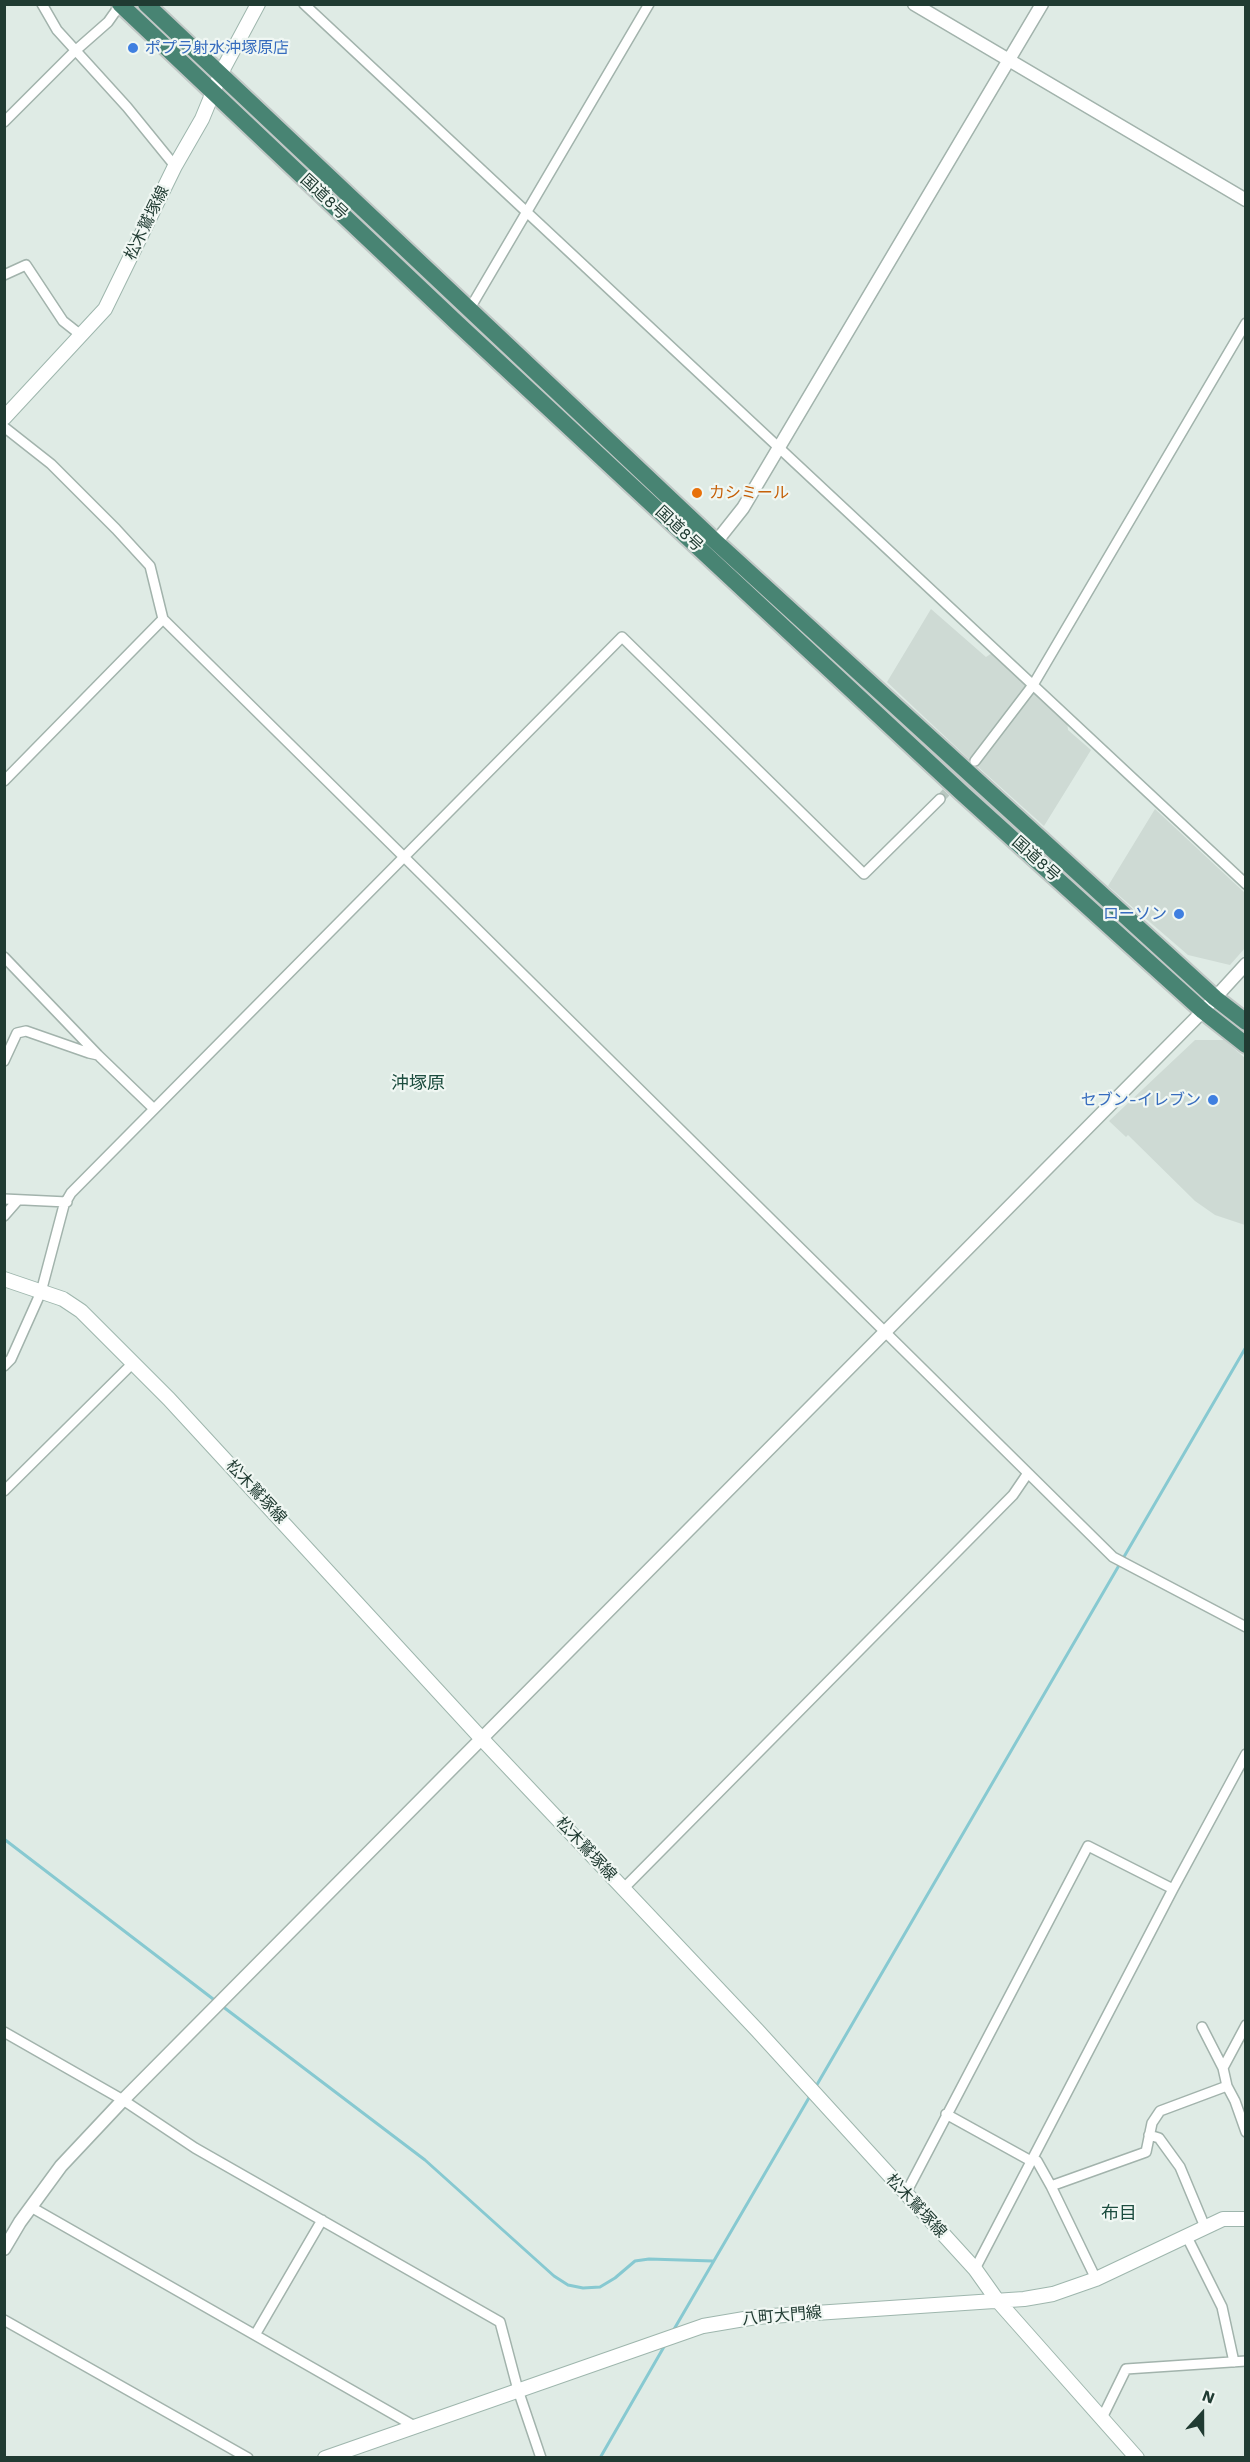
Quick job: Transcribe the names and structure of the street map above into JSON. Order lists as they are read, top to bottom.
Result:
{
  "streets": {
    "highway": ["国道8号"],
    "main road": ["松木鷲塚線", "八町大門線"]
  },
  "crossings": [
    ["国道8号", "松木鷲塚線"],
    ["松木鷲塚線", "八町大門線"]
  ],
  "districts": ["沖塚原", "布目"],
  "places": [
    "ポプラ射水沖塚原店",
    "カシミール",
    "ローソン",
    "セブン-イレブン"
  ],
  "north": "top"
}
